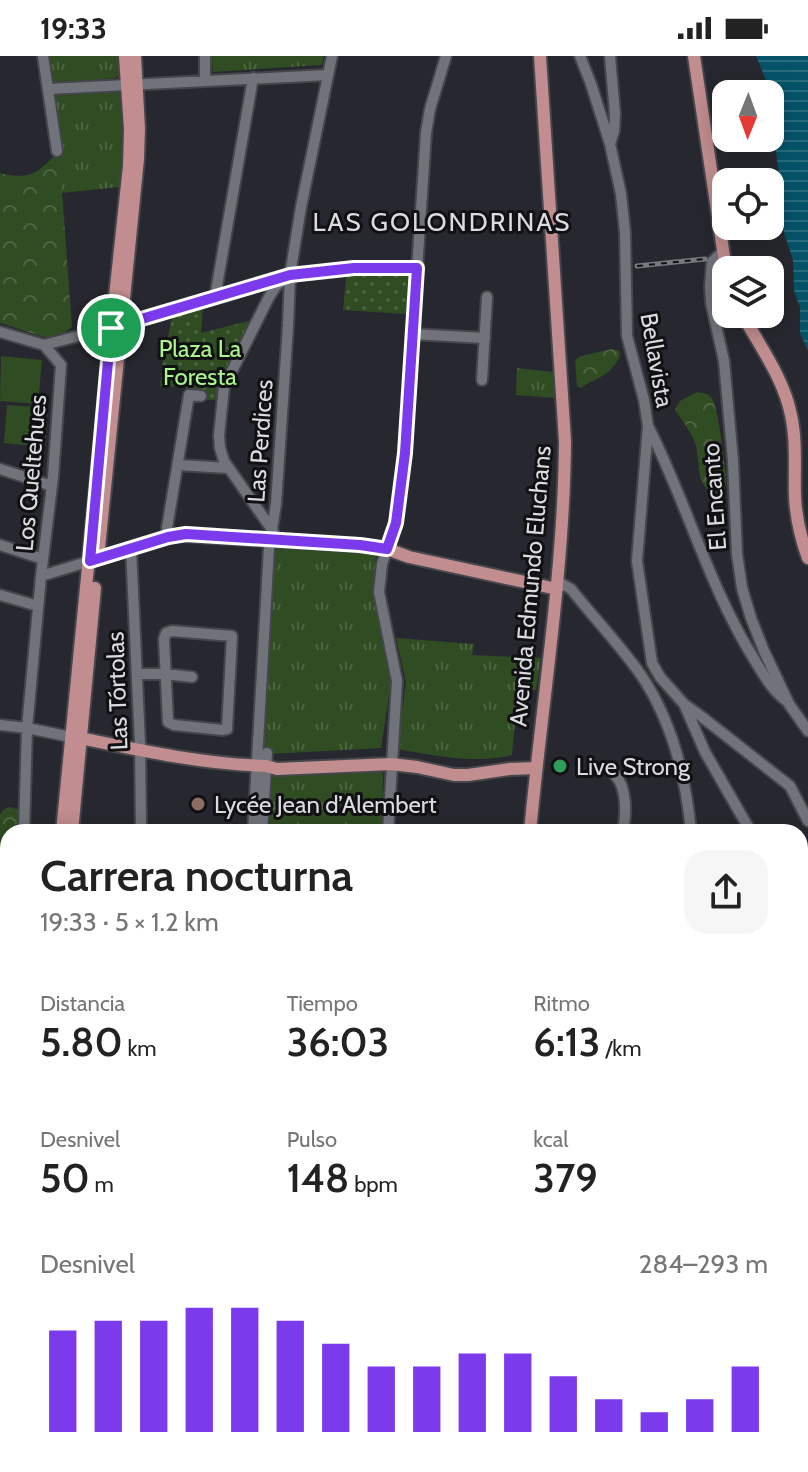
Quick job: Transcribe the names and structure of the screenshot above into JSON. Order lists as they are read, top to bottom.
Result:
{
  "streets": {
    "main road": ["Avenida Edmundo Eluchans"],
    "street": [
      "Bellavista",
      "Las Perdices",
      "Los Queltehues",
      "El Encanto",
      "Las Tórtolas"
    ]
  },
  "districts": ["LAS GOLONDRINAS"],
  "parks": ["Plaza La Foresta"],
  "places": ["Live Strong", "Lycée Jean d’Alembert"],
  "north": "bottom",
  "page": {
    "status": "19:33",
    "heading": ["Carrera nocturna", "19:33 · 5 × 1.2 km"],
    "stats": [
      ["Distancia", "5.80 km"],
      ["Tiempo", "36:03"],
      ["Ritmo", "6:13 /km"],
      ["Desnivel", "50 m"],
      ["Pulso", "148 bpm"],
      ["kcal", "379"]
    ],
    "chart": ["Desnivel", "284–293 m"]
  }
}
